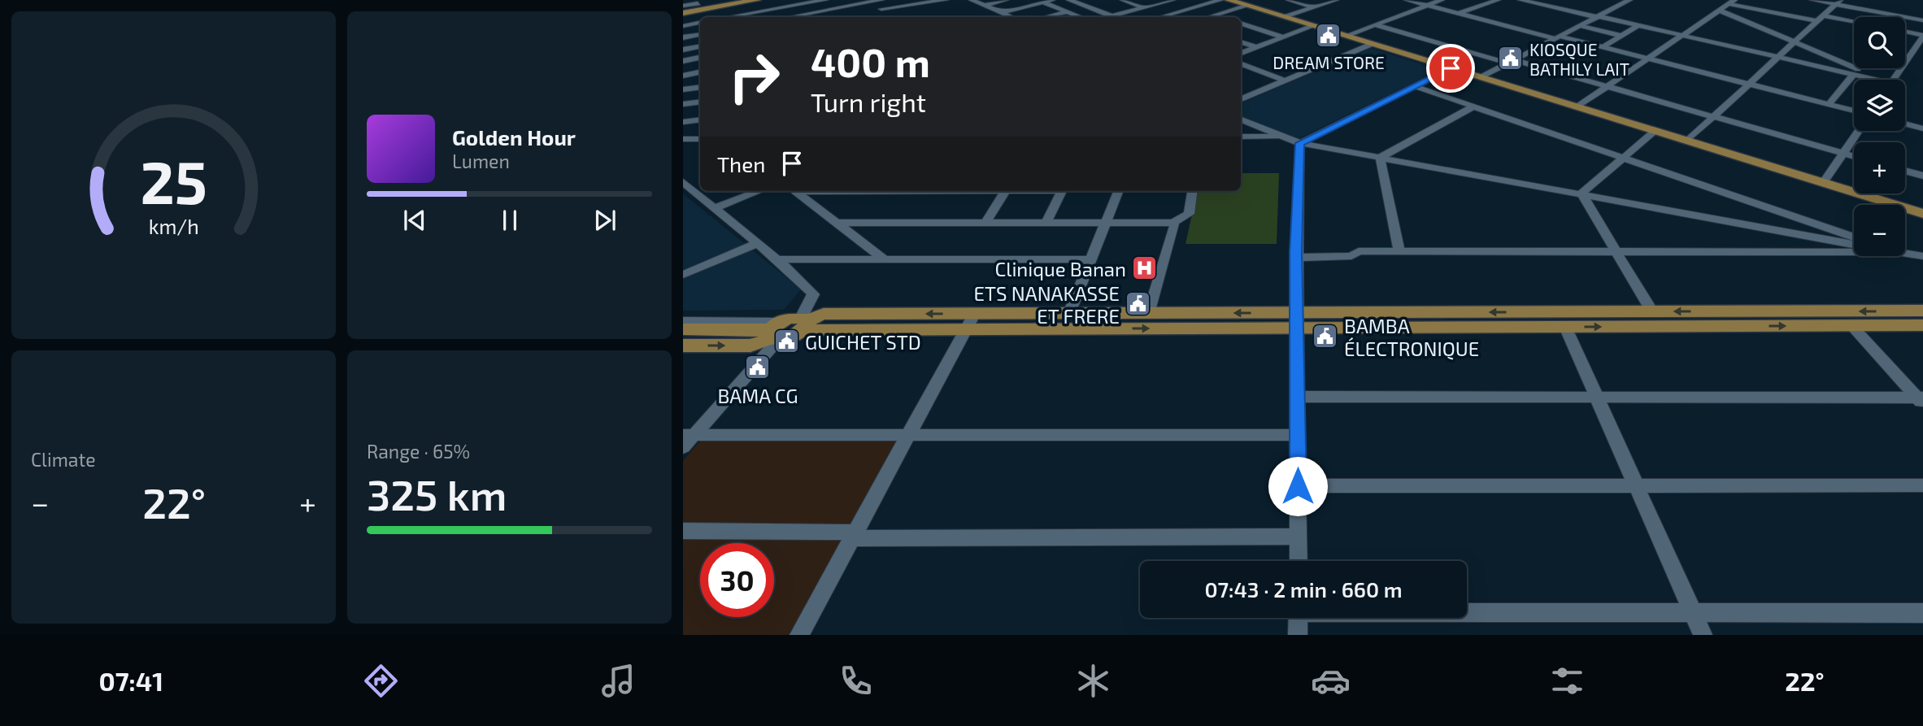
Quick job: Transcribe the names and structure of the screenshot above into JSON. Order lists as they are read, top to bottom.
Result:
{
  "places": {
    "public building": [
      "DREAM STORE",
      "KIOSQUE BATHILY LAIT",
      "ETS NANAKASSE ET FRERE",
      "BAMBA ÉLECTRONIQUE",
      "GUICHET STD",
      "BAMA CG"
    ],
    "hospital": ["Clinique Banan"]
  },
  "page": {
    "map_buttons": ["+", "−"],
    "turn": ["400 m", "Turn right"],
    "song": ["Golden Hour", "Lumen"],
    "then": "Then",
    "tile": [
      "Climate",
      ["Range · 65%", "325 km"]
    ],
    "heat": ["−", "22°", "+"],
    "limit": "30",
    "trip": "07:43 · 2 min · 660 m",
    "tabs": ["07:41", "22°"],
    "gauge": ["25", "km/h"]
  }
}
